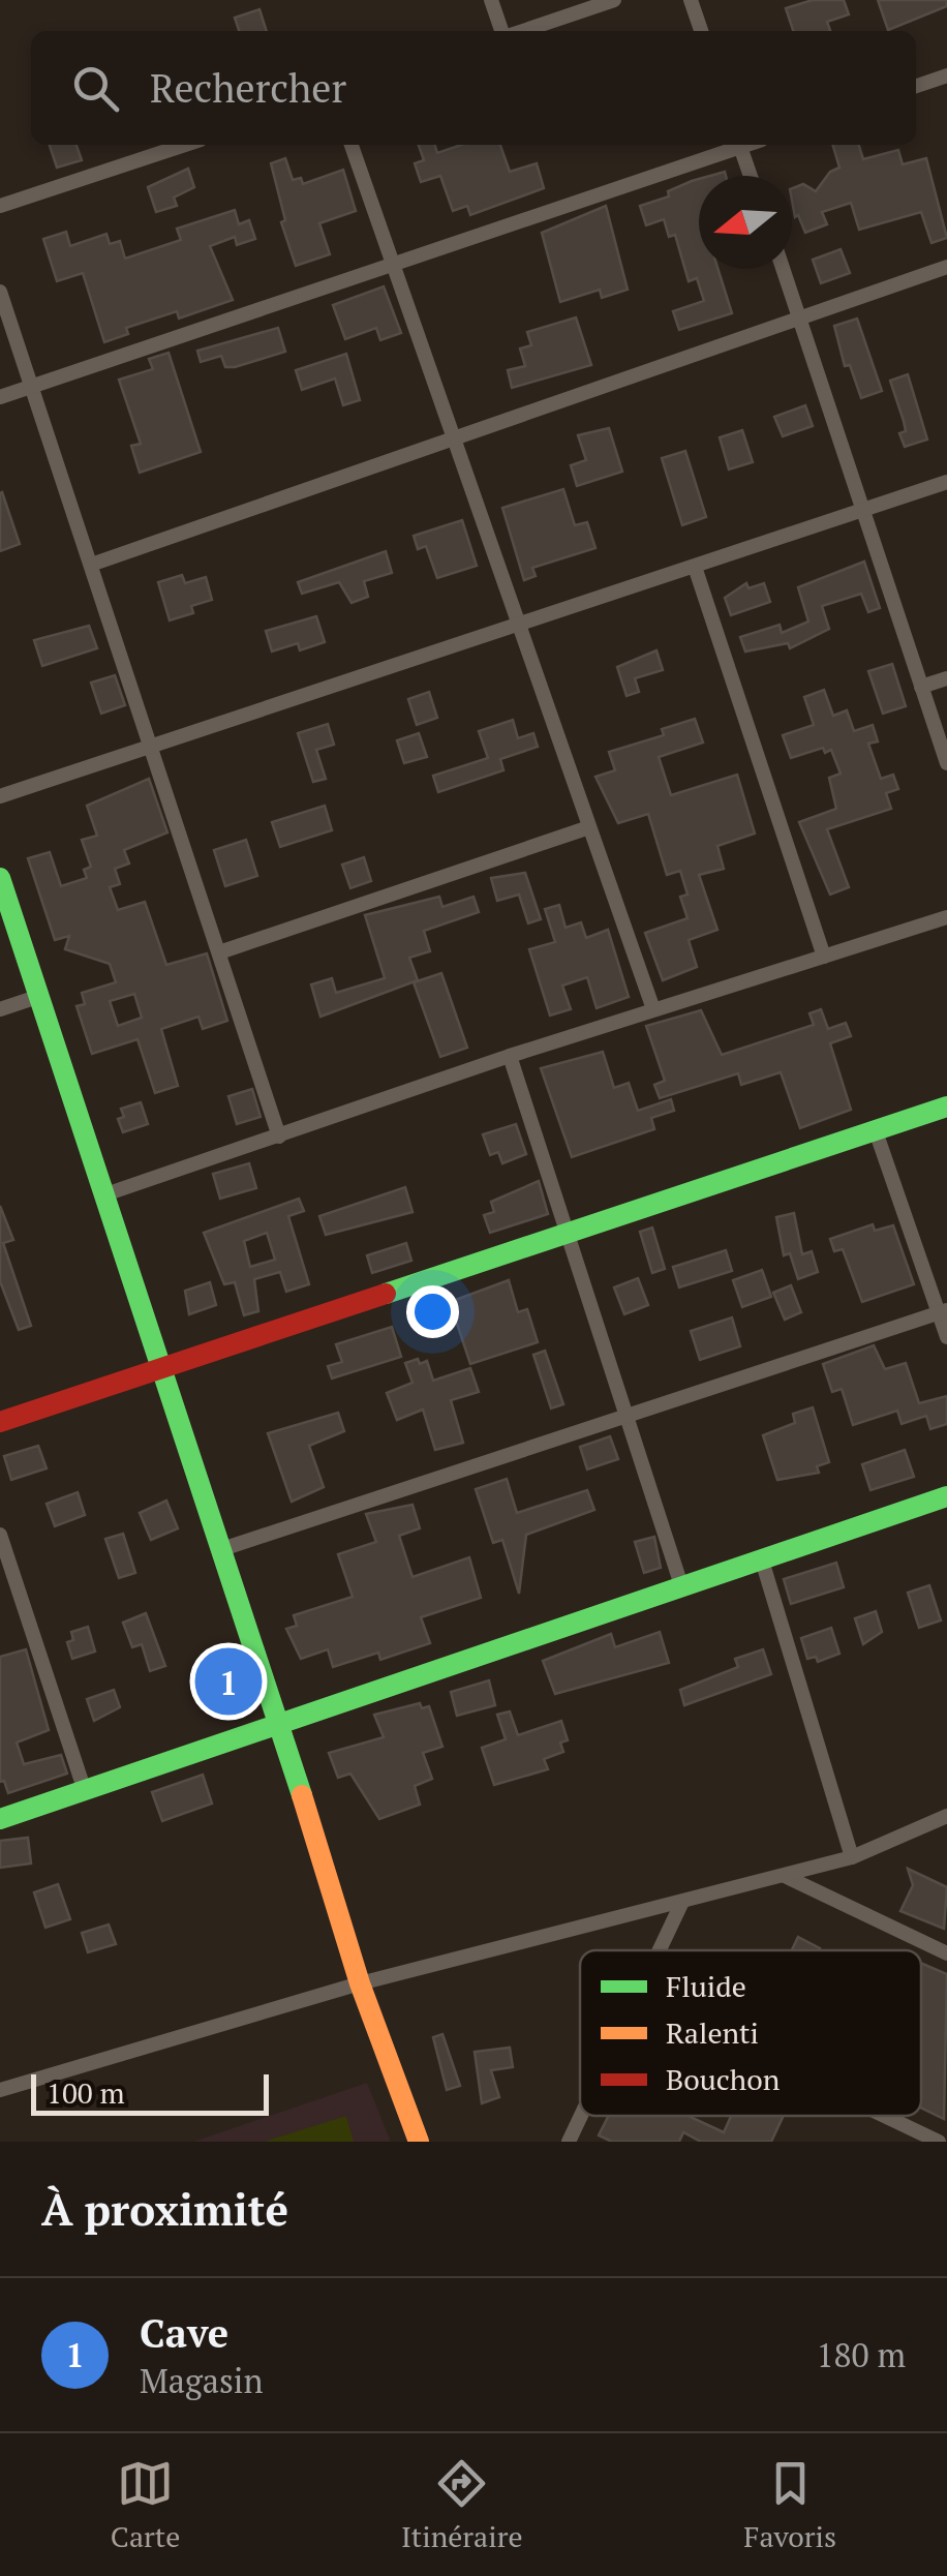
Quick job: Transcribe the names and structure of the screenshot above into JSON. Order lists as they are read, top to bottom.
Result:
{
  "legend": ["Fluide", "Ralenti", "Bouchon"],
  "scale_bar": "100 m",
  "north": "left",
  "page": {
    "search": "Rechercher",
    "pins": "1",
    "scale": "100 m",
    "heading": "À proximité",
    "list": [
      {
        "mark": "1",
        "name": "Cave",
        "note": "Magasin",
        "value": "180 m"
      }
    ],
    "nav": ["Carte", "Itinéraire", "Favoris"]
  }
}
